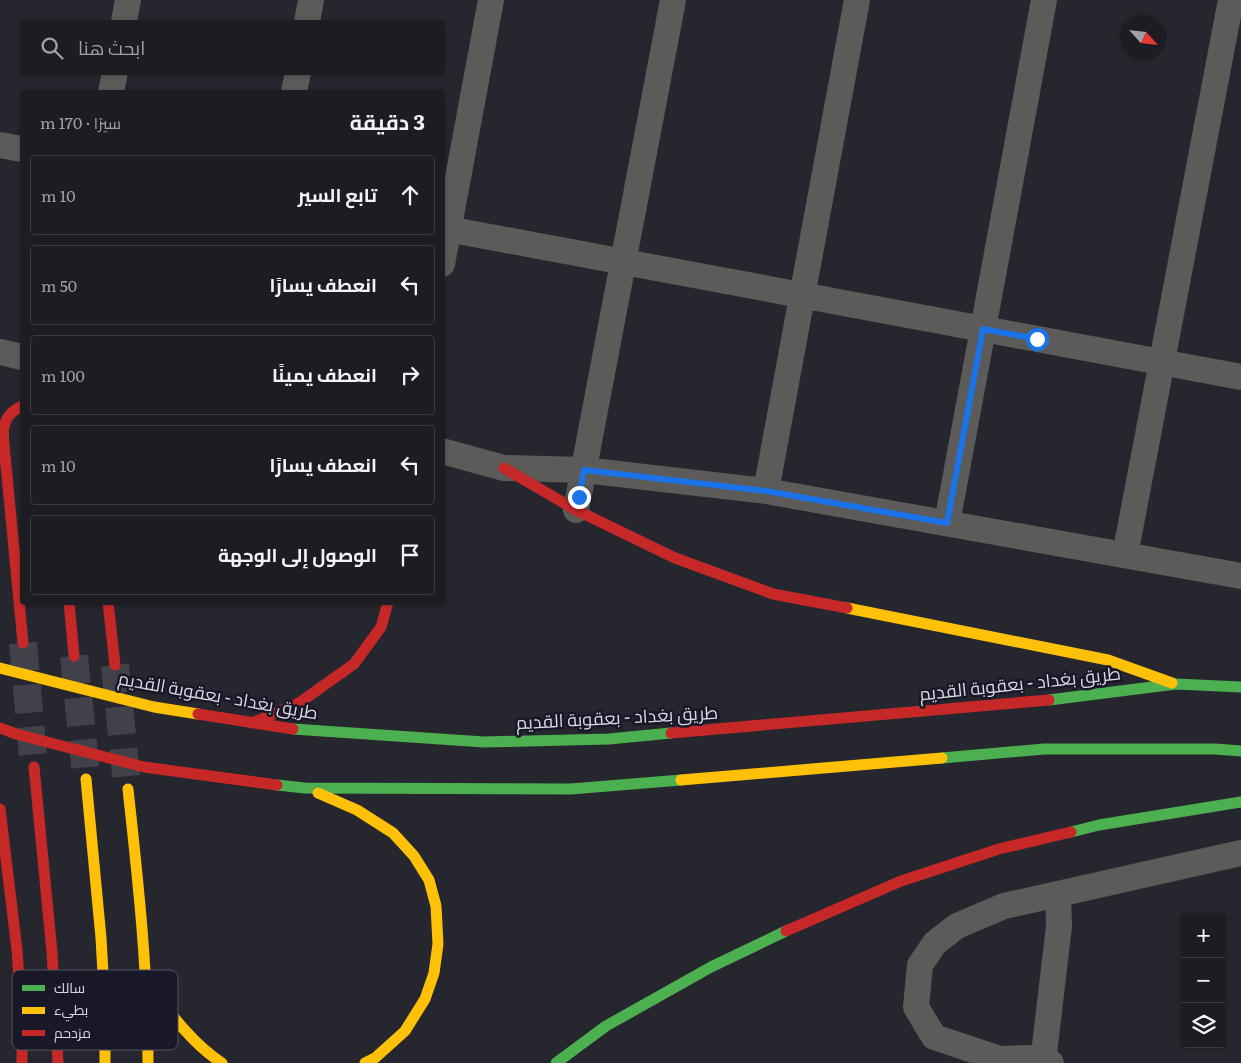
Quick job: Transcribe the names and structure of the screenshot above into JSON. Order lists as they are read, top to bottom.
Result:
{
  "streets": {
    "main road": ["طريق بغداد - بعقوبة القديم"]
  },
  "legend": ["سالك", "بطيء", "مزدحم"],
  "north": "bottom right",
  "page": {
    "search": "ابحث هنا",
    "heading": ["3 دقيقة", "سيرًا · 170 m"],
    "list": [
      ["تابع السير", "10 m"],
      ["انعطف يسارًا", "50 m"],
      ["انعطف يمينًا", "100 m"],
      ["انعطف يسارًا", "10 m"],
      "الوصول إلى الوجهة"
    ],
    "map_buttons": ["+", "−"]
  }
}
